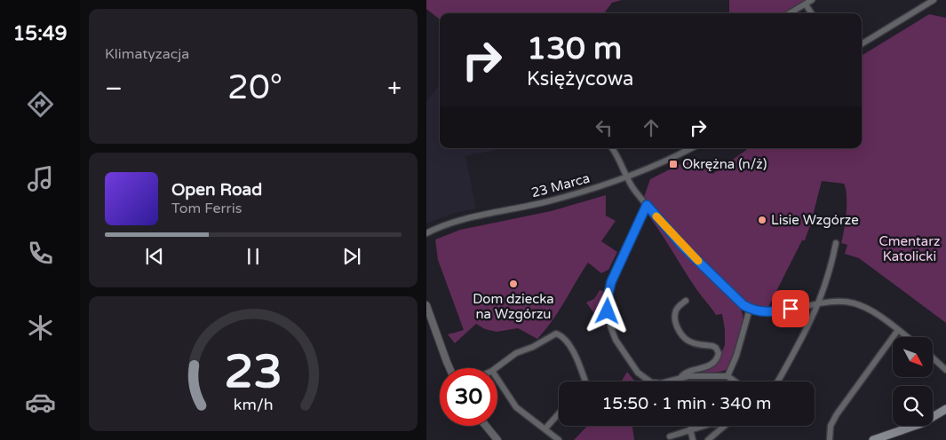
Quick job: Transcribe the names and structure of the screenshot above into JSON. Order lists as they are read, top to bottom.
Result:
{
  "streets": {
    "street": ["23 Marca"]
  },
  "parks": ["Cmentarz Katolicki"],
  "places": {
    "transit": ["Okrężna (n/ż)"],
    "other": ["Lisie Wzgórze", "Dom dziecka na Wzgórzu"]
  },
  "north": "bottom right",
  "page": {
    "tabs": "15:49",
    "tile": "Klimatyzacja",
    "turn": ["130 m", "Księżycowa"],
    "heat": ["−", "20°", "+"],
    "song": ["Open Road", "Tom Ferris"],
    "limit": "30",
    "trip": "15:50 · 1 min · 340 m",
    "gauge": ["23", "km/h"]
  }
}
